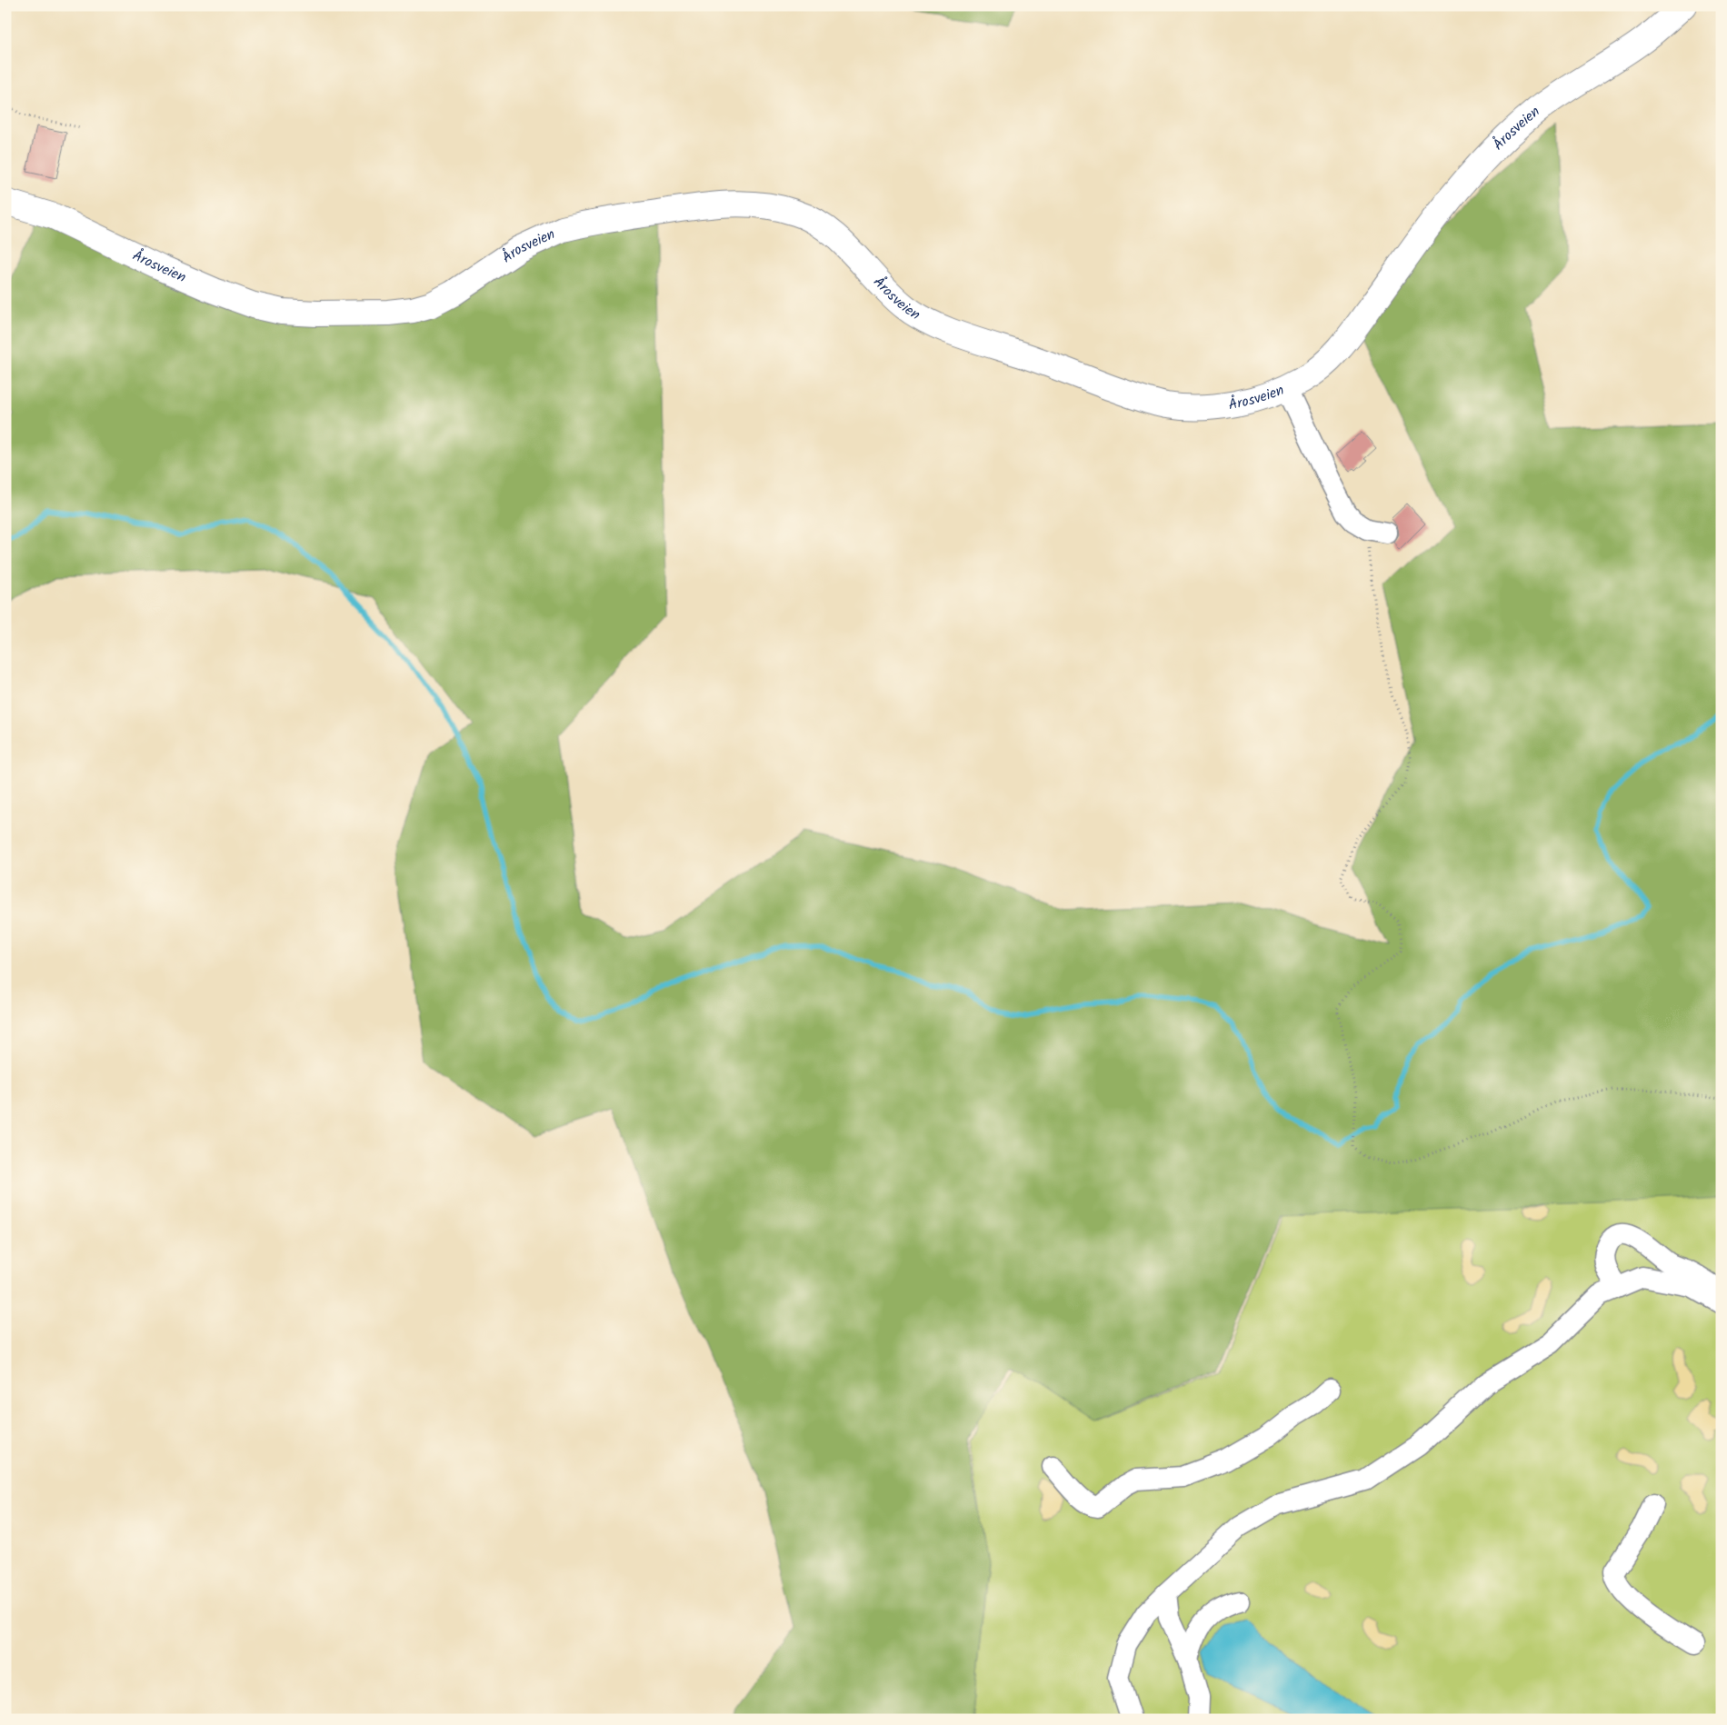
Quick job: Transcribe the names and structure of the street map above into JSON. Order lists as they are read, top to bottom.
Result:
{
  "streets": {
    "main road": ["Årosveien"]
  }
}
